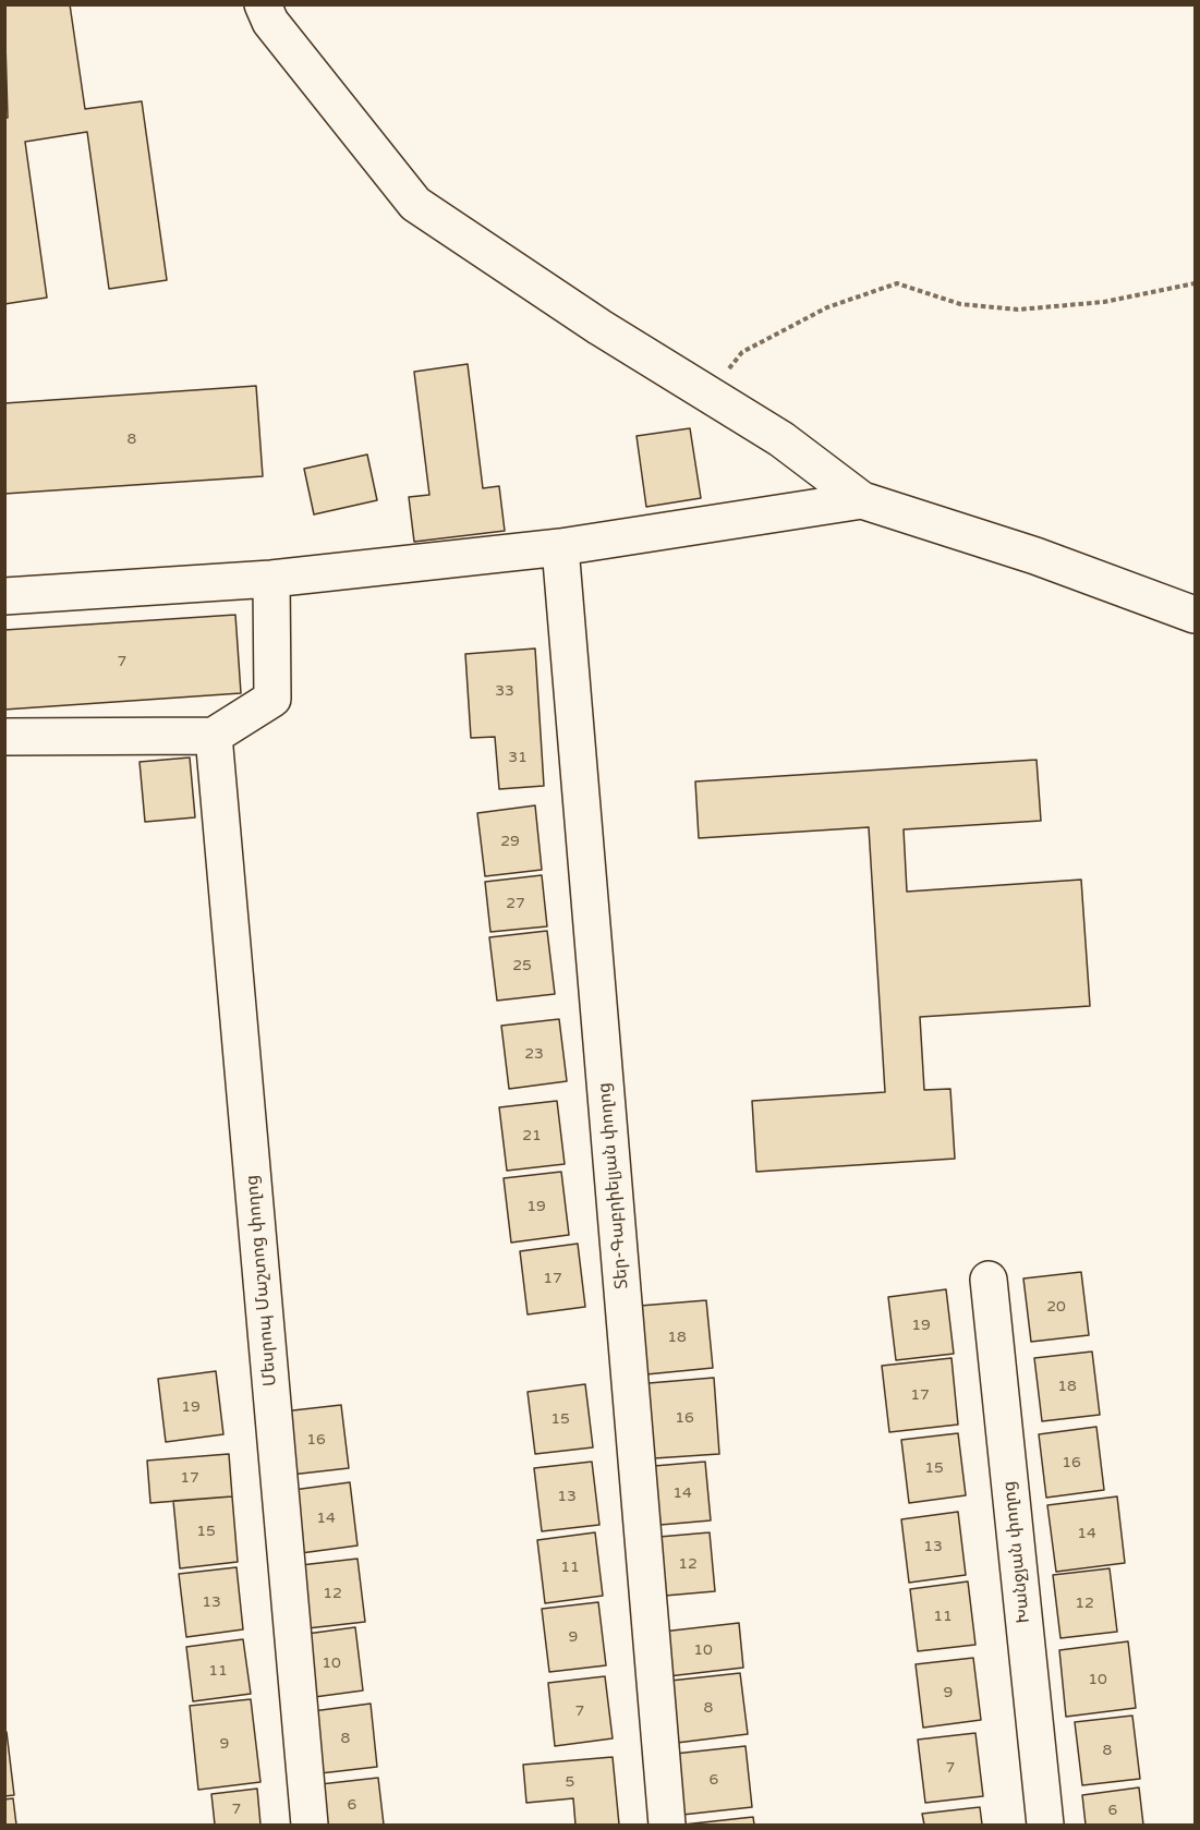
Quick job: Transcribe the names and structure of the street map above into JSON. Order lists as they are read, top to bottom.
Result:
{
  "streets": {
    "street": ["Տեր-Գաբրիելյան փողոց", "Մեսրոպ Մաշտոց փողոց", "Խանջյան փողոց"]
  },
  "house_numbers": [
    "8",
    "7",
    "33",
    "31",
    "29",
    "27",
    "25",
    "23",
    "21",
    "19",
    "17",
    "20",
    "19",
    "18",
    "18",
    "17",
    "19",
    "16",
    "15",
    "16",
    "16",
    "15",
    "17",
    "14",
    "13",
    "14",
    "15",
    "14",
    "13",
    "12",
    "11",
    "12",
    "13",
    "12",
    "11",
    "9",
    "10",
    "10",
    "11",
    "10",
    "9",
    "8",
    "7",
    "8",
    "9",
    "8",
    "7",
    "6",
    "5",
    "6",
    "7",
    "6"
  ]
}
